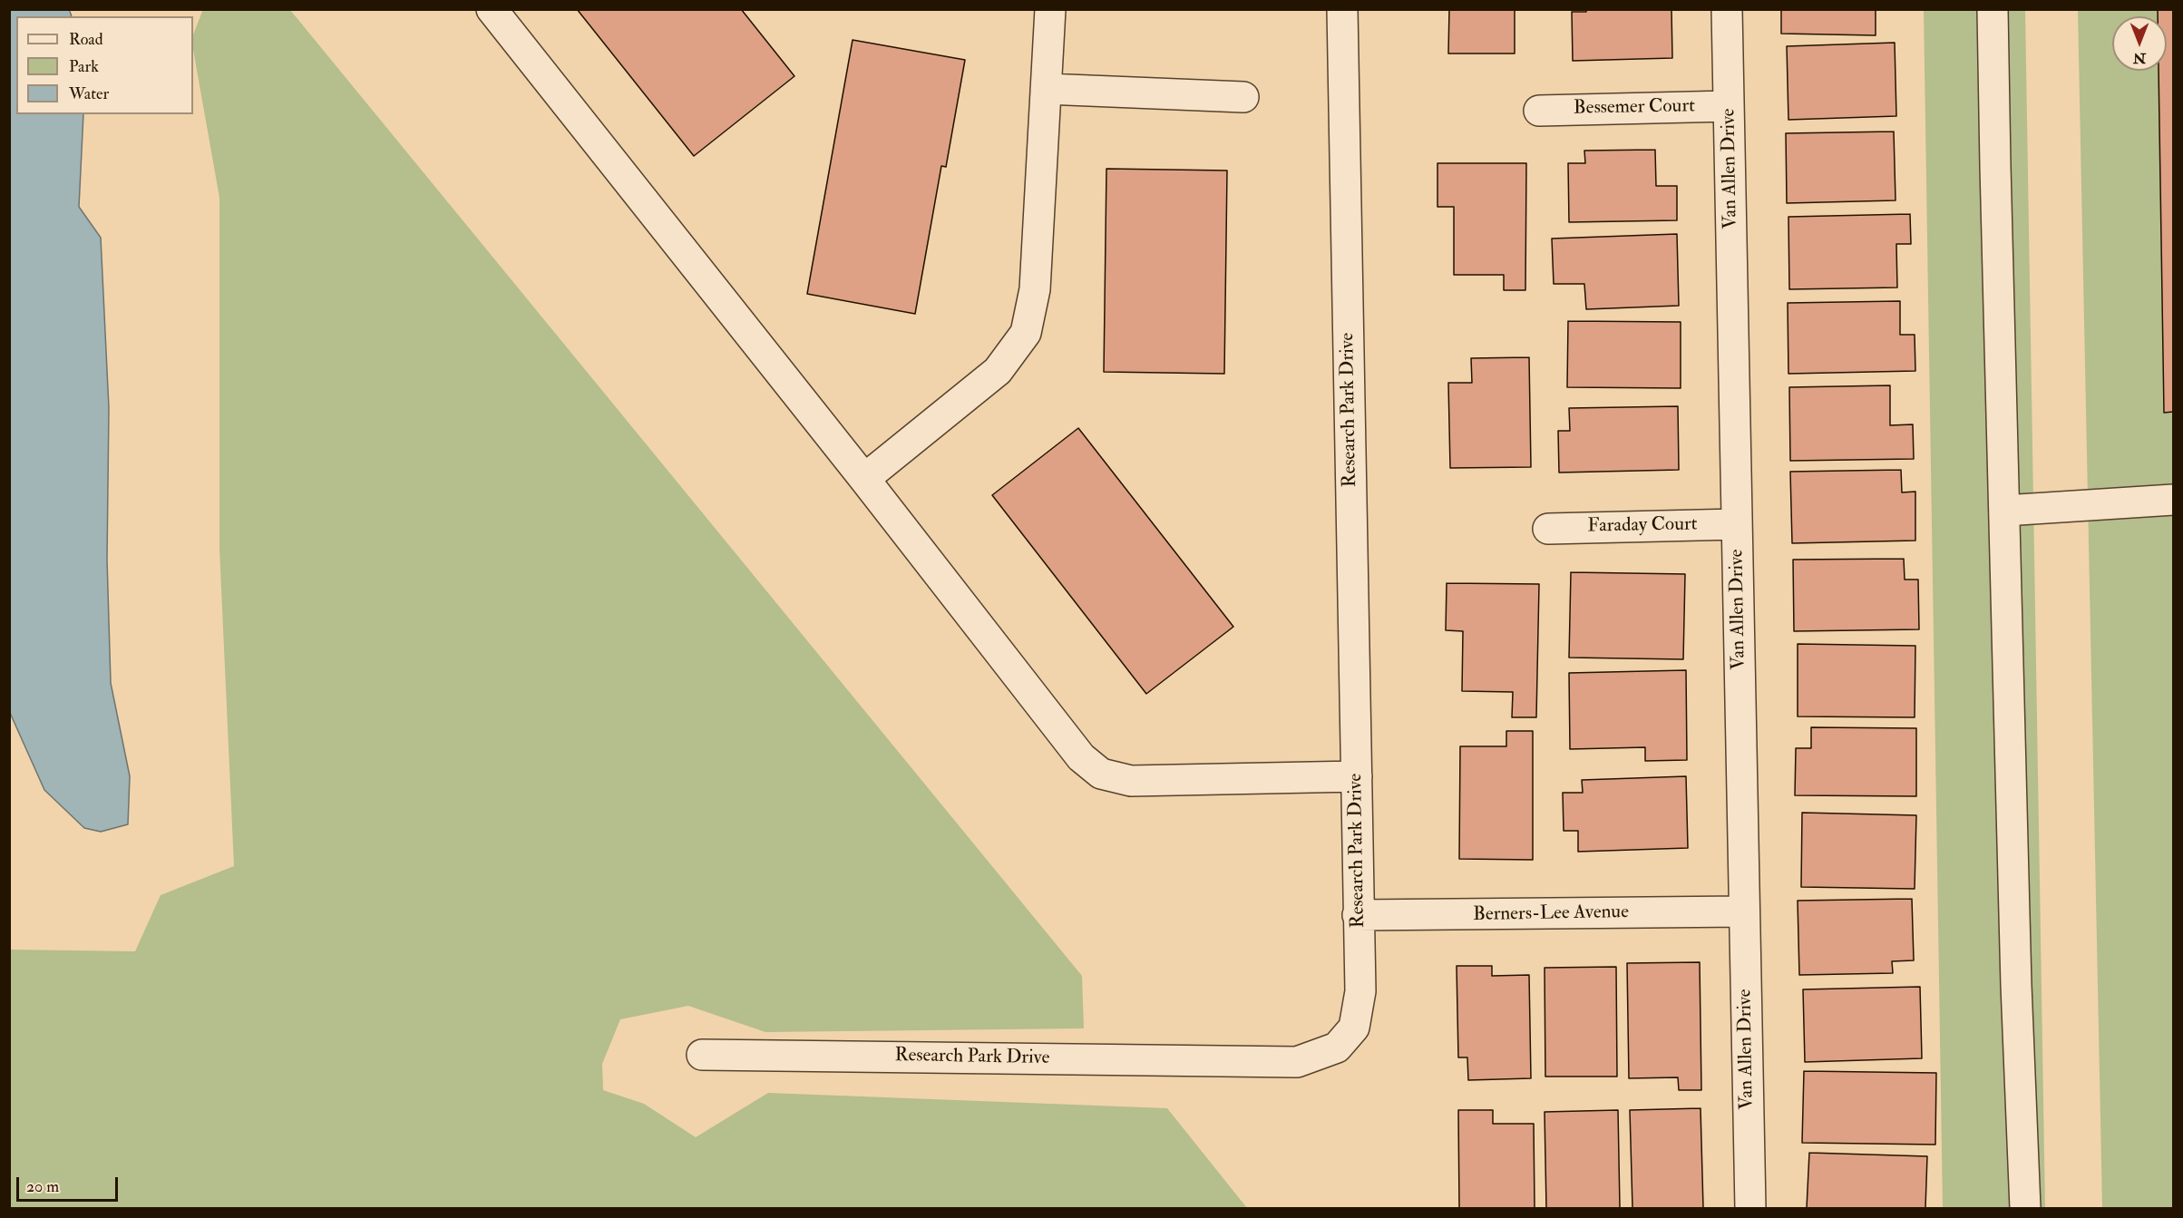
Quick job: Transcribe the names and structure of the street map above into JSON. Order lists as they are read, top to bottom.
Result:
{
  "streets": {
    "street": [
      "Bessemer Court",
      "Van Allen Drive",
      "Research Park Drive",
      "Faraday Court",
      "Berners-Lee Avenue"
    ]
  },
  "crossings": [
    ["Bessemer Court", "Van Allen Drive"],
    ["Van Allen Drive", "Faraday Court"],
    ["Van Allen Drive", "Berners-Lee Avenue"],
    ["Research Park Drive", "Berners-Lee Avenue"]
  ],
  "legend": ["Road", "Park", "Water"],
  "scale_bar": "20 m",
  "north": "bottom"
}
